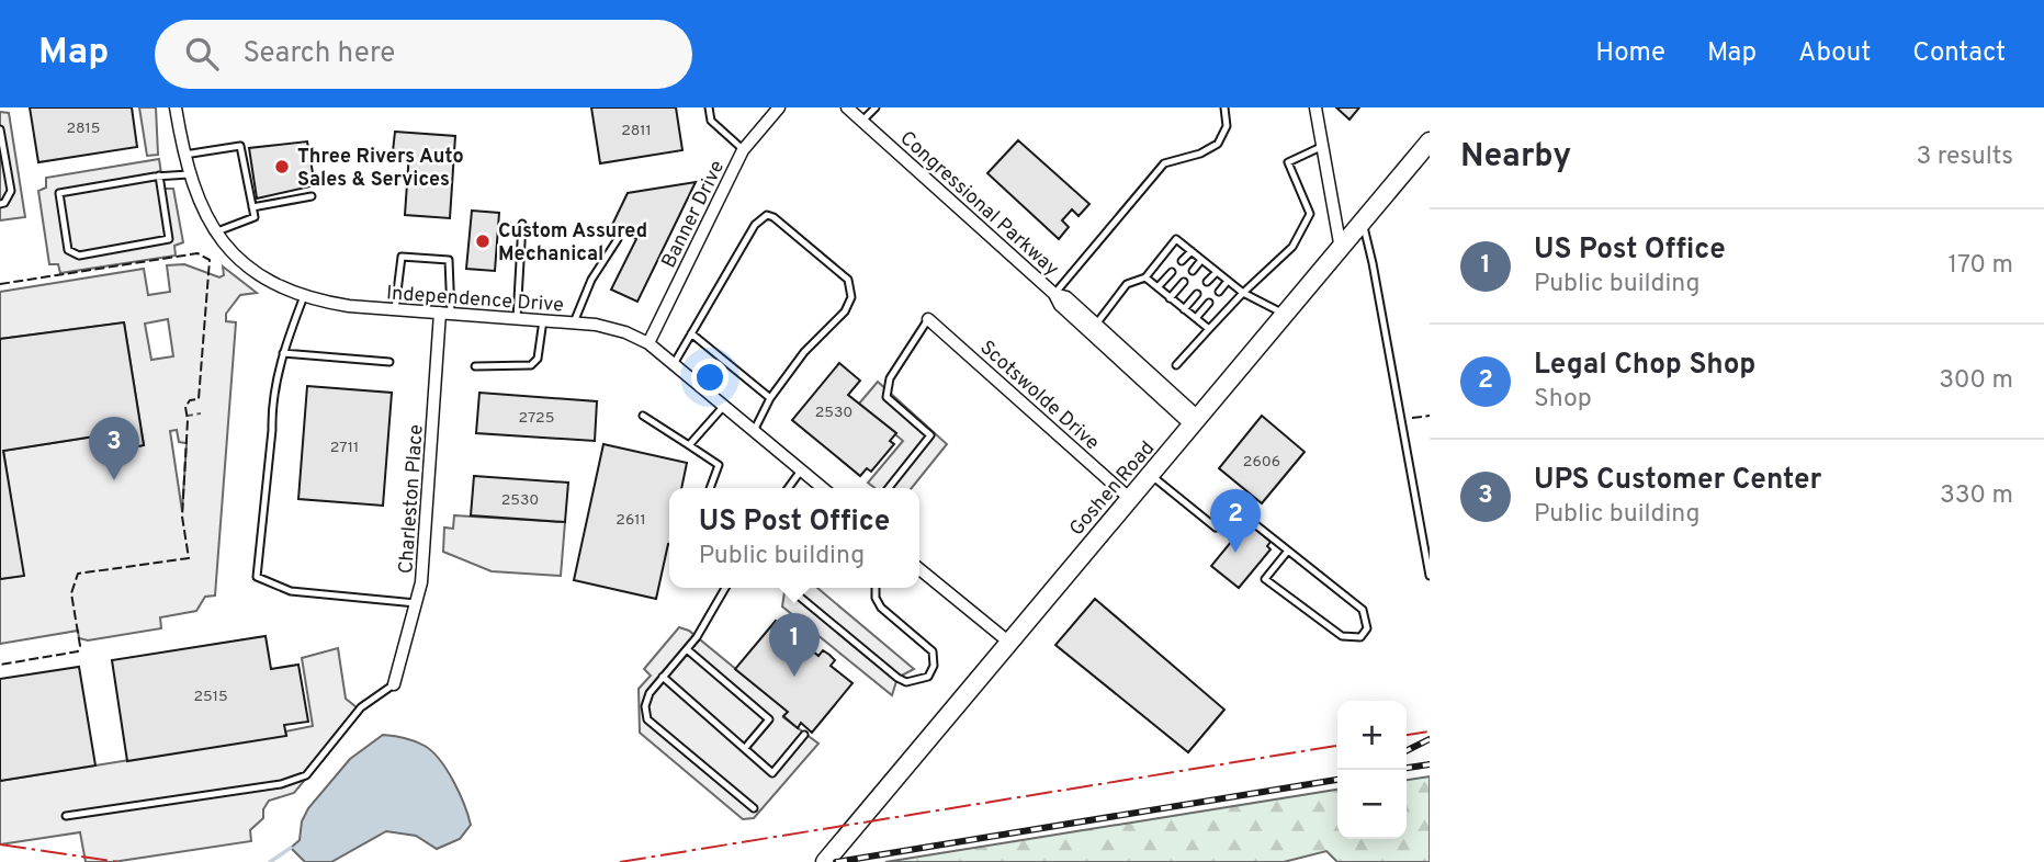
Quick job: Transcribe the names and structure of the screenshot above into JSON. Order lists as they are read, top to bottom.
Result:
{
  "streets": {
    "main road": ["Goshen Road"],
    "street": [
      "Congressional Parkway",
      "Banner Drive",
      "Independence Drive",
      "Scotswolde Drive",
      "Charleston Place"
    ]
  },
  "crossings": [
    ["Congressional Parkway", "Goshen Road"],
    ["Banner Drive", "Independence Drive"],
    ["Independence Drive", "Charleston Place"],
    ["Scotswolde Drive", "Goshen Road"]
  ],
  "places": ["Three Rivers Auto Sales & Services", "Custom Assured Mechanical"],
  "house_numbers": [
    "2815",
    "2811",
    "2530",
    "2725",
    "2711",
    "2606",
    "2530",
    "2611",
    "2515"
  ],
  "page": {
    "header": "Map",
    "search": "Search here",
    "nav": [
      "Home",
      "Map",
      "About",
      "Contact"
    ],
    "heading": ["Nearby", "3 results"],
    "list": [
      {
        "mark": "1",
        "name": "US Post Office",
        "note": "Public building",
        "value": "170 m"
      },
      {
        "mark": "2",
        "name": "Legal Chop Shop",
        "note": "Shop",
        "value": "300 m"
      },
      {
        "mark": "3",
        "name": "UPS Customer Center",
        "note": "Public building",
        "value": "330 m"
      }
    ],
    "pins": ["3", "2", "1"],
    "popup": ["US Post Office", "Public building"],
    "map_buttons": ["+", "−"]
  }
}
